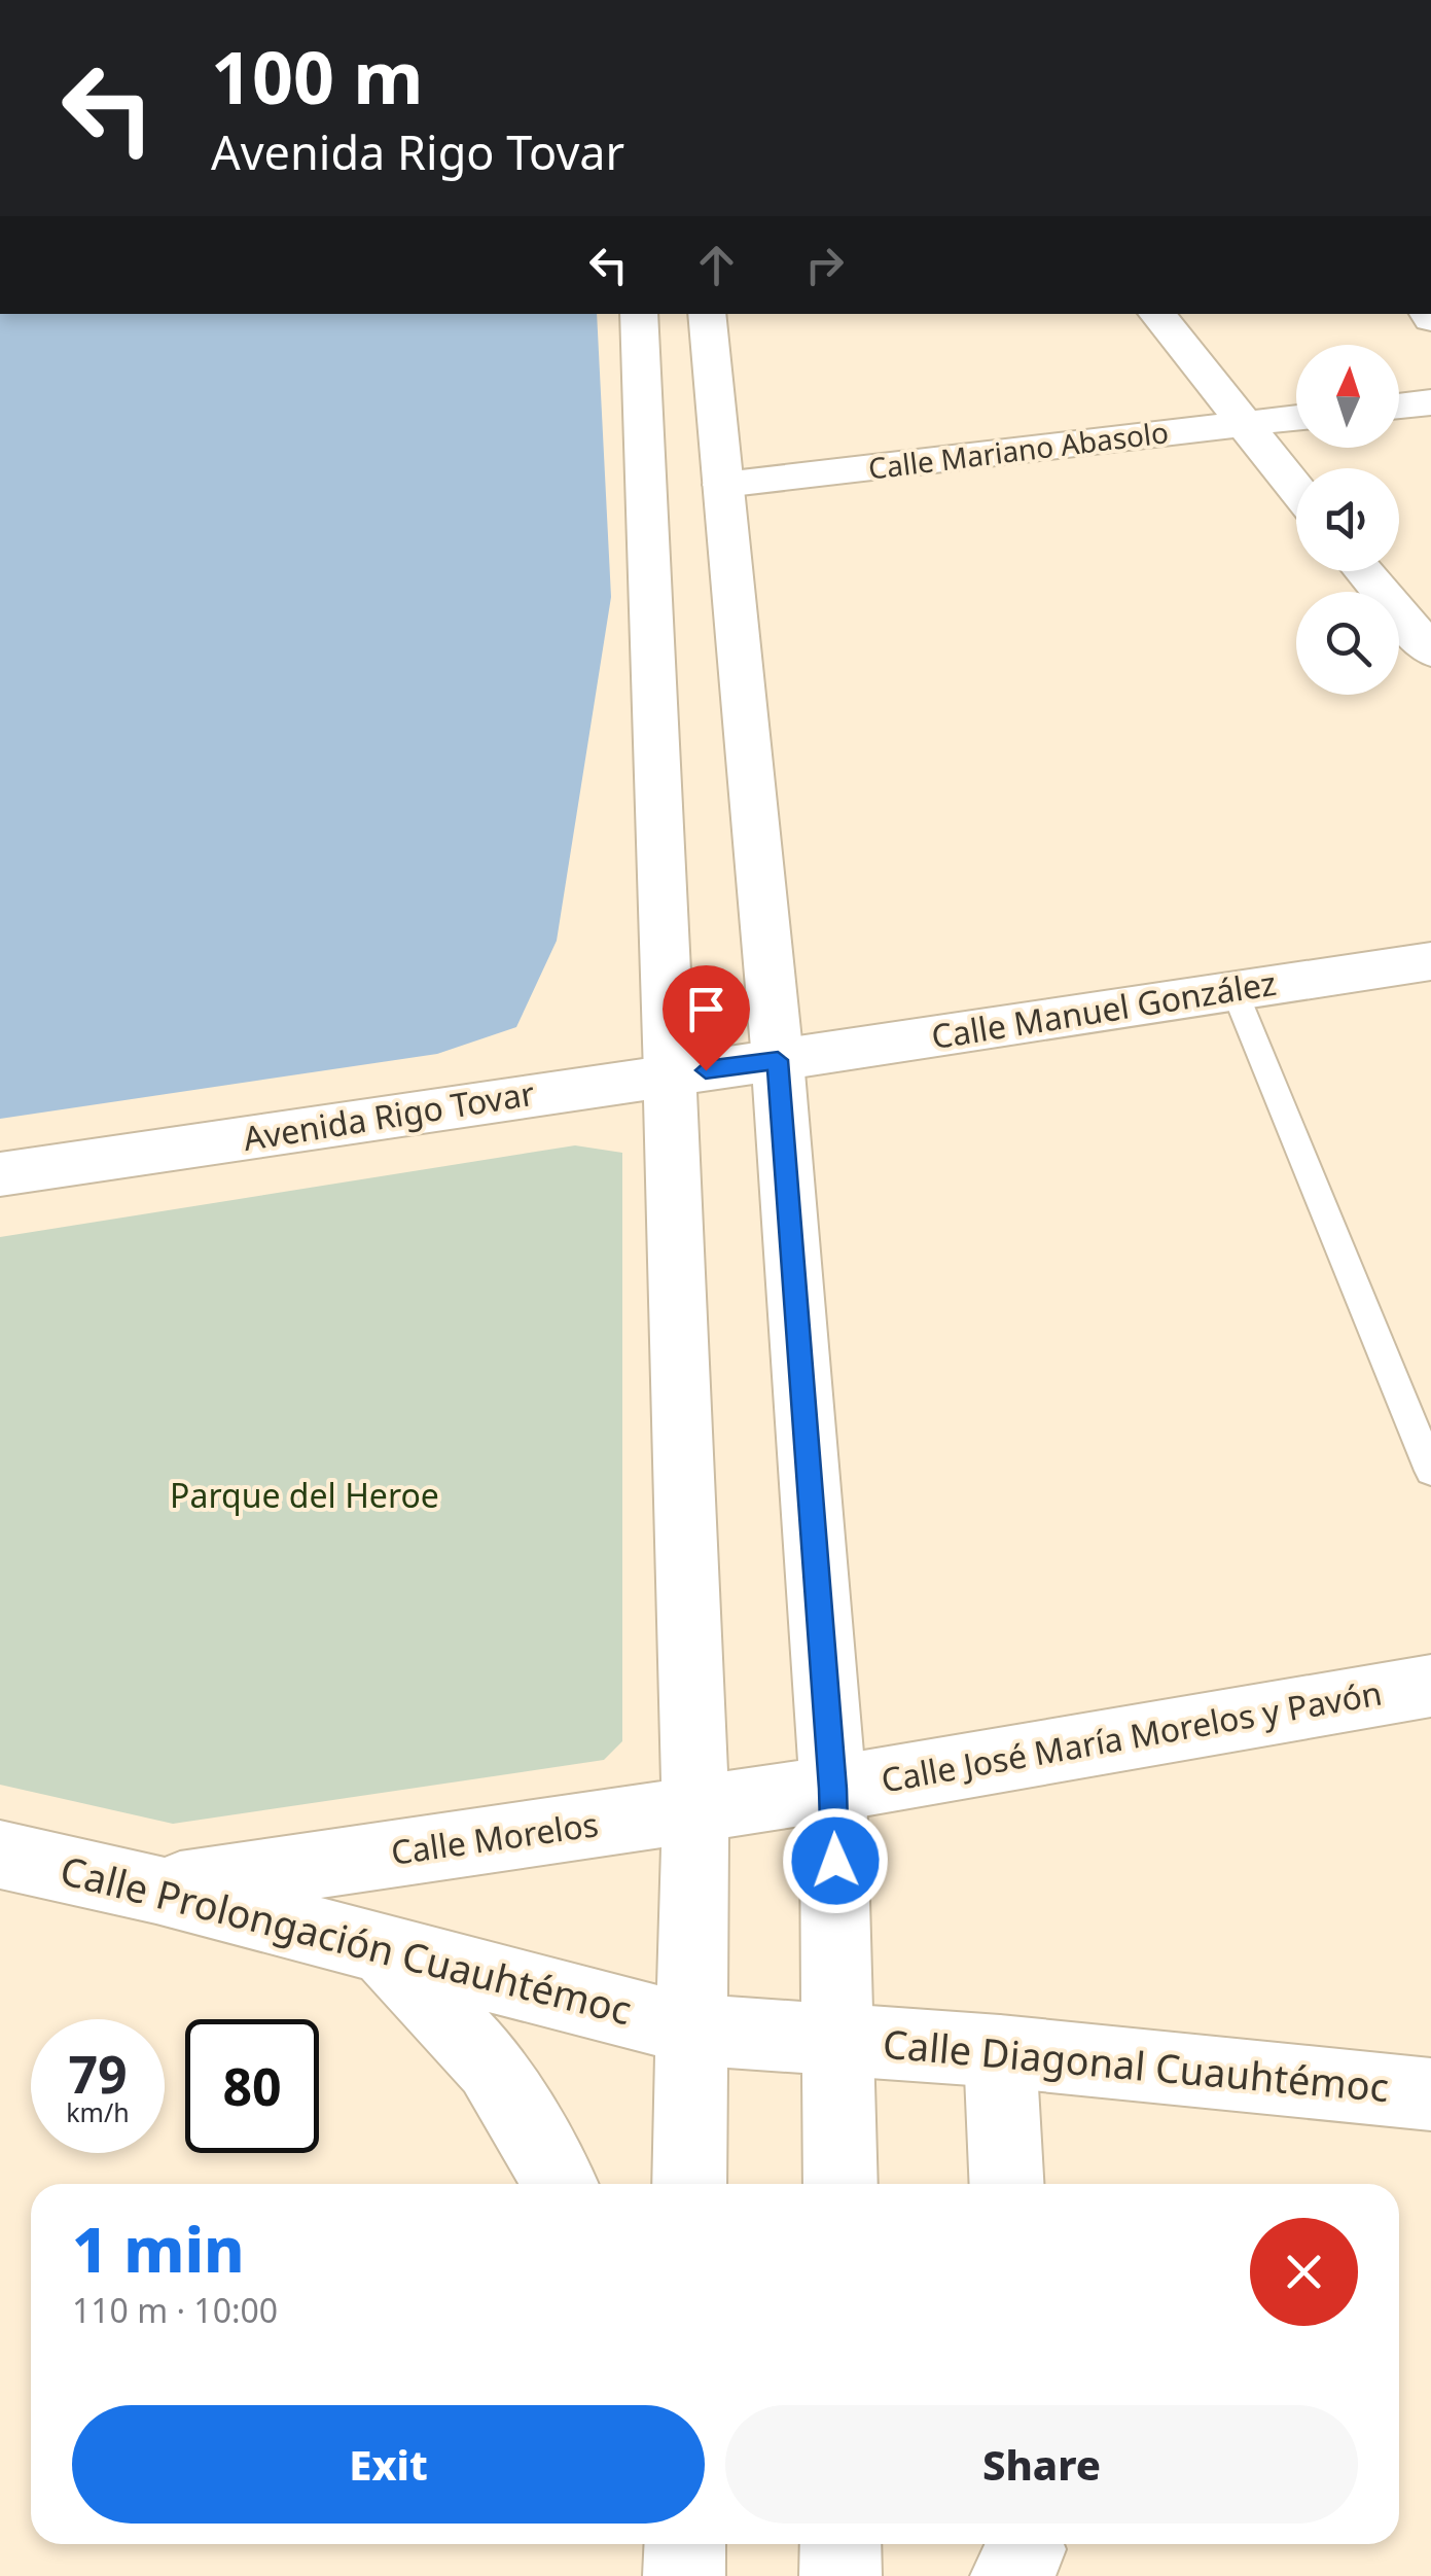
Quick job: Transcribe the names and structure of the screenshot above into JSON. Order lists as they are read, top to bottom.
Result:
{
  "streets": {
    "main road": [
      "Calle Mariano Abasolo",
      "Calle Manuel González",
      "Avenida Rigo Tovar",
      "Calle José María Morelos y Pavón",
      "Calle Morelos",
      "Calle Prolongación Cuauhtémoc",
      "Calle Diagonal Cuauhtémoc"
    ]
  },
  "crossings": [
    ["Calle Manuel González", "Avenida Rigo Tovar"],
    ["Calle José María Morelos y Pavón", "Calle Morelos"],
    ["Calle Morelos", "Calle Prolongación Cuauhtémoc"],
    ["Calle Prolongación Cuauhtémoc", "Calle Diagonal Cuauhtémoc"]
  ],
  "parks": ["Parque del Heroe"],
  "north": "top",
  "page": {
    "turn": ["100 m", "Avenida Rigo Tovar"],
    "speed": "79 km/h",
    "limit": "80",
    "heading": ["1 min", "110 m · 10:00"],
    "buttons": ["Exit", "Share"]
  }
}
